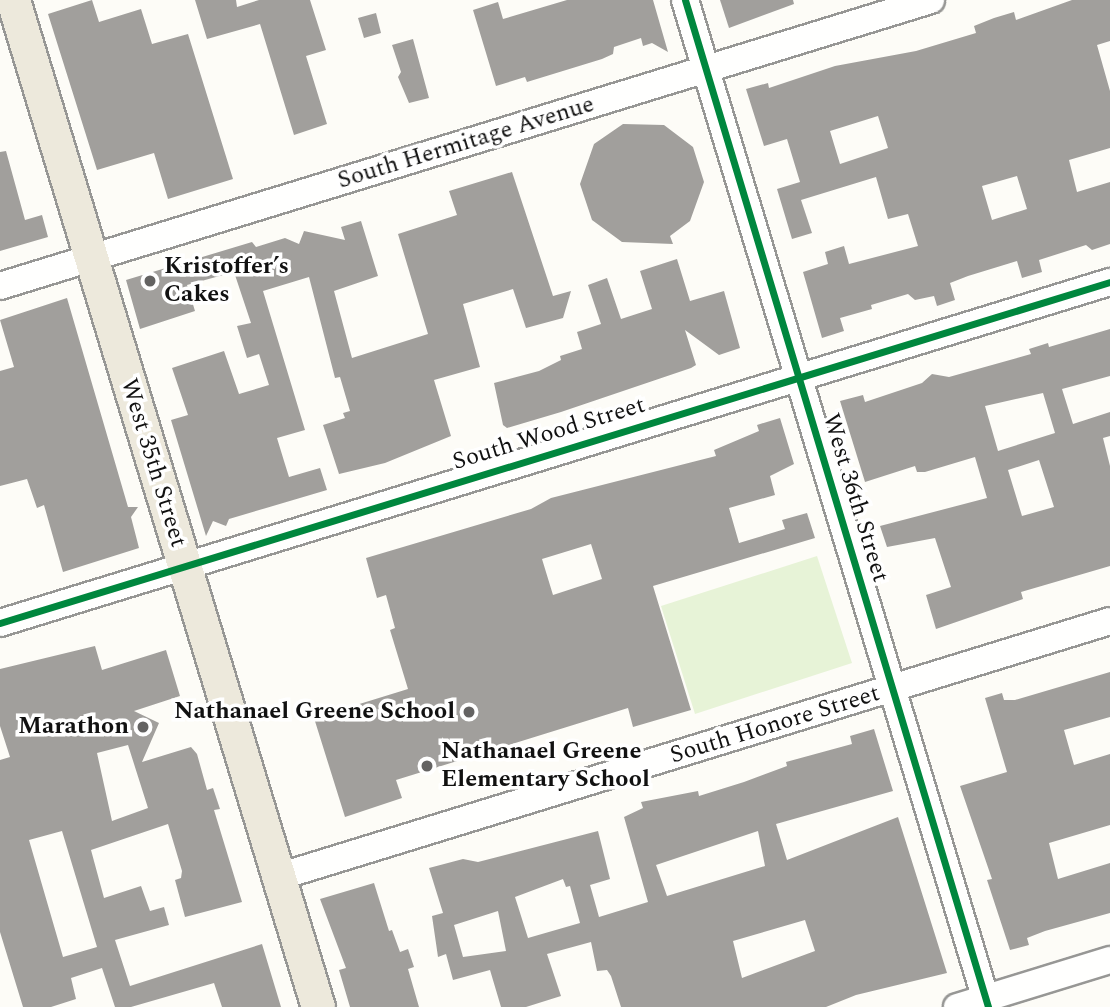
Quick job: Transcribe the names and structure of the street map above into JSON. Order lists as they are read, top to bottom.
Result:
{
  "streets": {
    "main road": ["West 35th Street"],
    "street": [
      "South Hermitage Avenue",
      "South Wood Street",
      "West 36th Street",
      "South Honore Street"
    ]
  },
  "crossings": [
    ["South Hermitage Avenue", "West 35th Street"],
    ["South Hermitage Avenue", "West 36th Street"],
    ["South Wood Street", "West 35th Street"],
    ["South Wood Street", "West 36th Street"],
    ["West 35th Street", "South Honore Street"],
    ["West 36th Street", "South Honore Street"]
  ],
  "places": [
    "Kristoffer’s Cakes",
    "Nathanael Greene School",
    "Marathon",
    "Nathanael Greene Elementary School"
  ]
}
